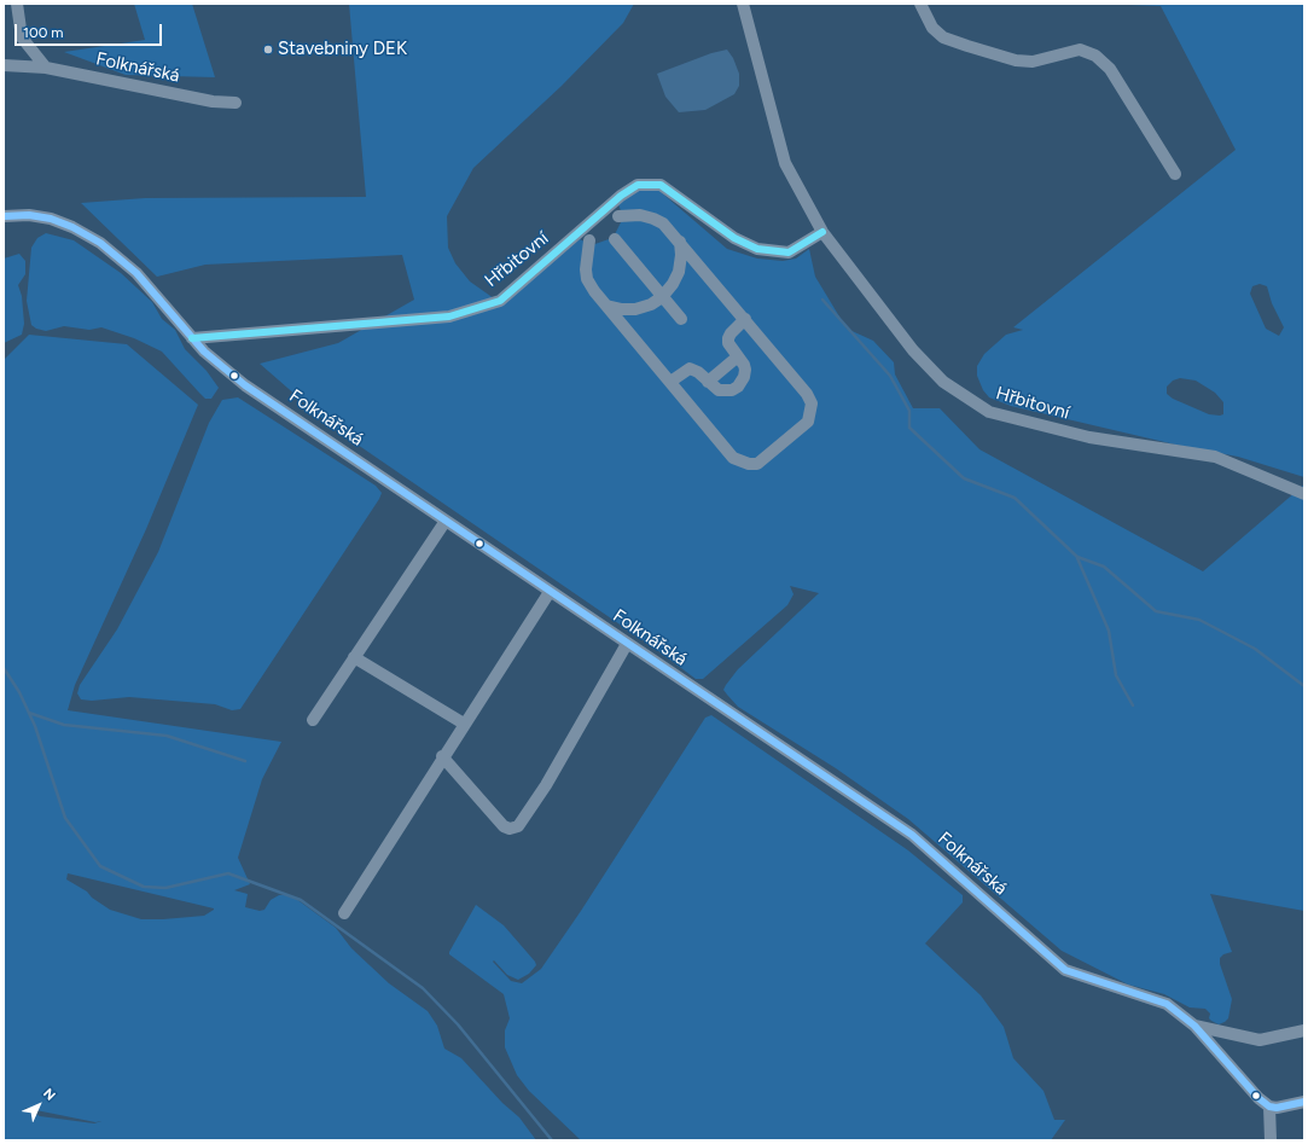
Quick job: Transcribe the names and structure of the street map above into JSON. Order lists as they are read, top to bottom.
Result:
{
  "streets": {
    "street": ["Folknářská", "Hřbitovní"]
  },
  "crossings": [
    ["Folknářská", "Hřbitovní"]
  ],
  "places": ["Stavebniny DEK"],
  "scale_bar": "100 m",
  "north": "top right"
}
